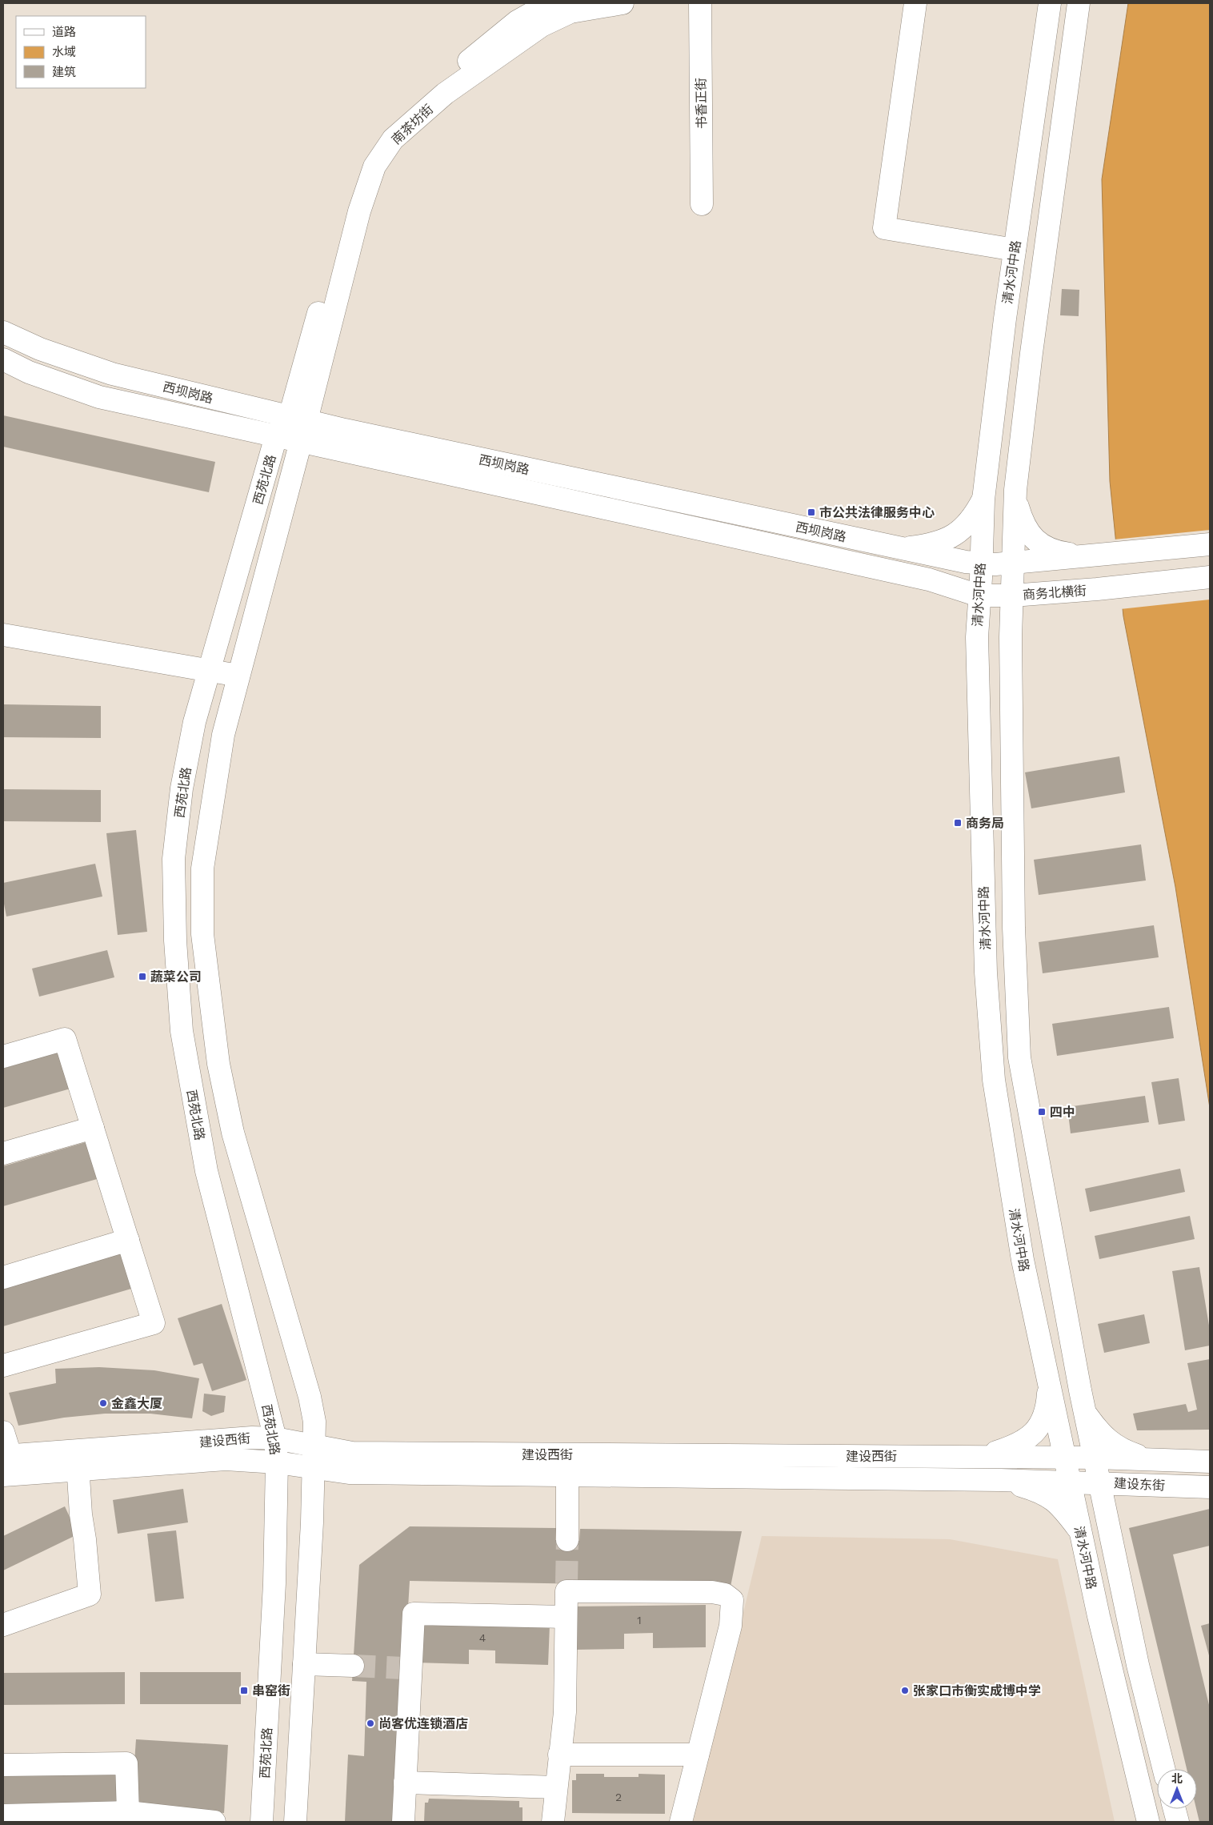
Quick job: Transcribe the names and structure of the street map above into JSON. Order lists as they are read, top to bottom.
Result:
{
  "streets": {
    "main road": [
      "书香正街",
      "南茶坊街",
      "清水河中路",
      "西坝岗路",
      "西苑北路",
      "商务北横街",
      "建设西街",
      "建设东街"
    ]
  },
  "crossings": [
    ["南茶坊街", "西坝岗路"],
    ["南茶坊街", "西苑北路"],
    ["清水河中路", "西坝岗路"],
    ["清水河中路", "商务北横街"],
    ["清水河中路", "建设西街"],
    ["清水河中路", "建设东街"],
    ["西坝岗路", "西苑北路"],
    ["西坝岗路", "商务北横街"],
    ["西苑北路", "建设西街"],
    ["建设西街", "建设东街"]
  ],
  "places": {
    "transit": [
      "市公共法律服务中心",
      "商务局",
      "蔬菜公司",
      "四中",
      "串窑街"
    ],
    "other": ["金鑫大厦", "张家口市衡实成博中学", "尚客优连锁酒店"]
  },
  "house_numbers": ["1", "4", "2"],
  "legend": ["道路", "水域", "建筑"],
  "north": "top"
}
